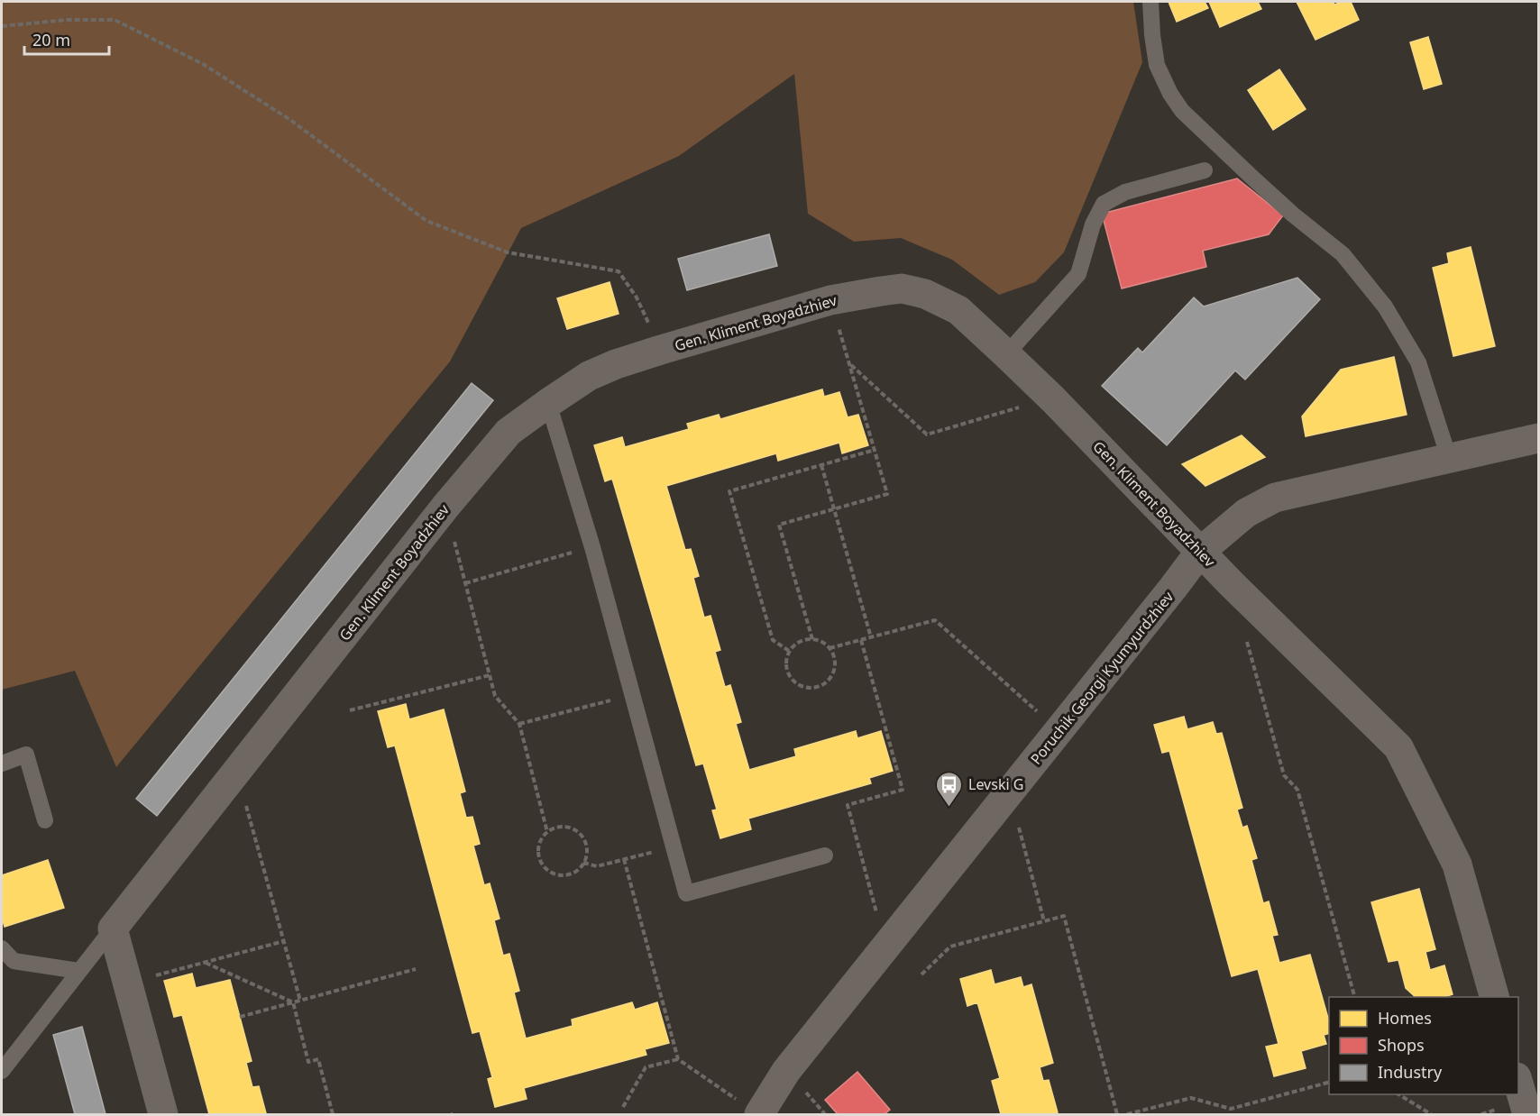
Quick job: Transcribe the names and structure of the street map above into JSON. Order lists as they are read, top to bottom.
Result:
{
  "streets": {
    "street": ["Gen. Kliment Boyadzhiev", "Poruchik Georgi Kyumyurdzhiev"]
  },
  "crossings": [
    ["Gen. Kliment Boyadzhiev", "Poruchik Georgi Kyumyurdzhiev"]
  ],
  "places": {
    "bus stop": ["Levski G"]
  },
  "legend": ["Homes", "Shops", "Industry"],
  "scale_bar": "20 m"
}
